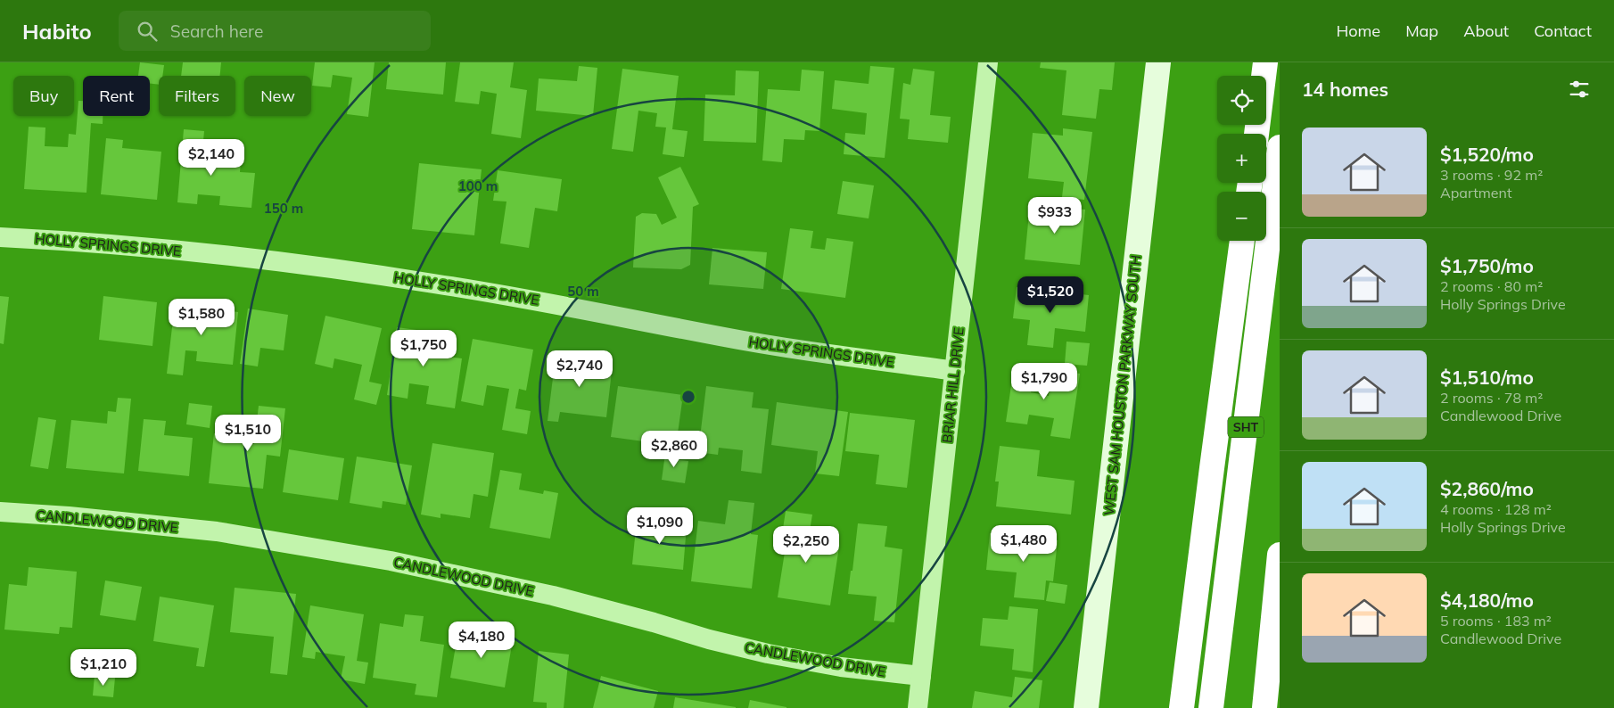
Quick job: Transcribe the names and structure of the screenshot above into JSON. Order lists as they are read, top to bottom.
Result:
{
  "streets": {
    "highway": ["SHT"],
    "main road": ["WEST SAM HOUSTON PARKWAY SOUTH"],
    "street": ["HOLLY SPRINGS DRIVE", "BRIAR HILL DRIVE", "CANDLEWOOD DRIVE"]
  },
  "crossings": [
    ["HOLLY SPRINGS DRIVE", "BRIAR HILL DRIVE"],
    ["BRIAR HILL DRIVE", "CANDLEWOOD DRIVE"]
  ],
  "page": {
    "header": "Habito",
    "search": "Search here",
    "nav": [
      "Home",
      "Map",
      "About",
      "Contact"
    ],
    "heading": "14 homes",
    "map_buttons": ["+", "−"],
    "chip": [
      "Buy",
      "Rent",
      "Filters",
      "New"
    ],
    "list": [
      {
        "name": "$1,520/mo",
        "note": "3 rooms · 92 m² · Apartment"
      },
      {
        "name": "$1,750/mo",
        "note": "2 rooms · 80 m² · Holly Springs Drive"
      },
      {
        "name": "$1,510/mo",
        "note": "2 rooms · 78 m² · Candlewood Drive"
      },
      {
        "name": "$2,860/mo",
        "note": "4 rooms · 128 m² · Holly Springs Drive"
      },
      {
        "name": "$4,180/mo",
        "note": "5 rooms · 183 m² · Candlewood Drive"
      }
    ],
    "price": [
      "$2,140",
      "$933",
      "$1,520",
      "$1,580",
      "$1,750",
      "$2,740",
      "$1,790",
      "$1,510",
      "$2,860",
      "$1,090",
      "$1,480",
      "$2,250",
      "$4,180",
      "$1,210"
    ]
  },
  "rings": ["100 m", "150 m", "50 m"]
}
